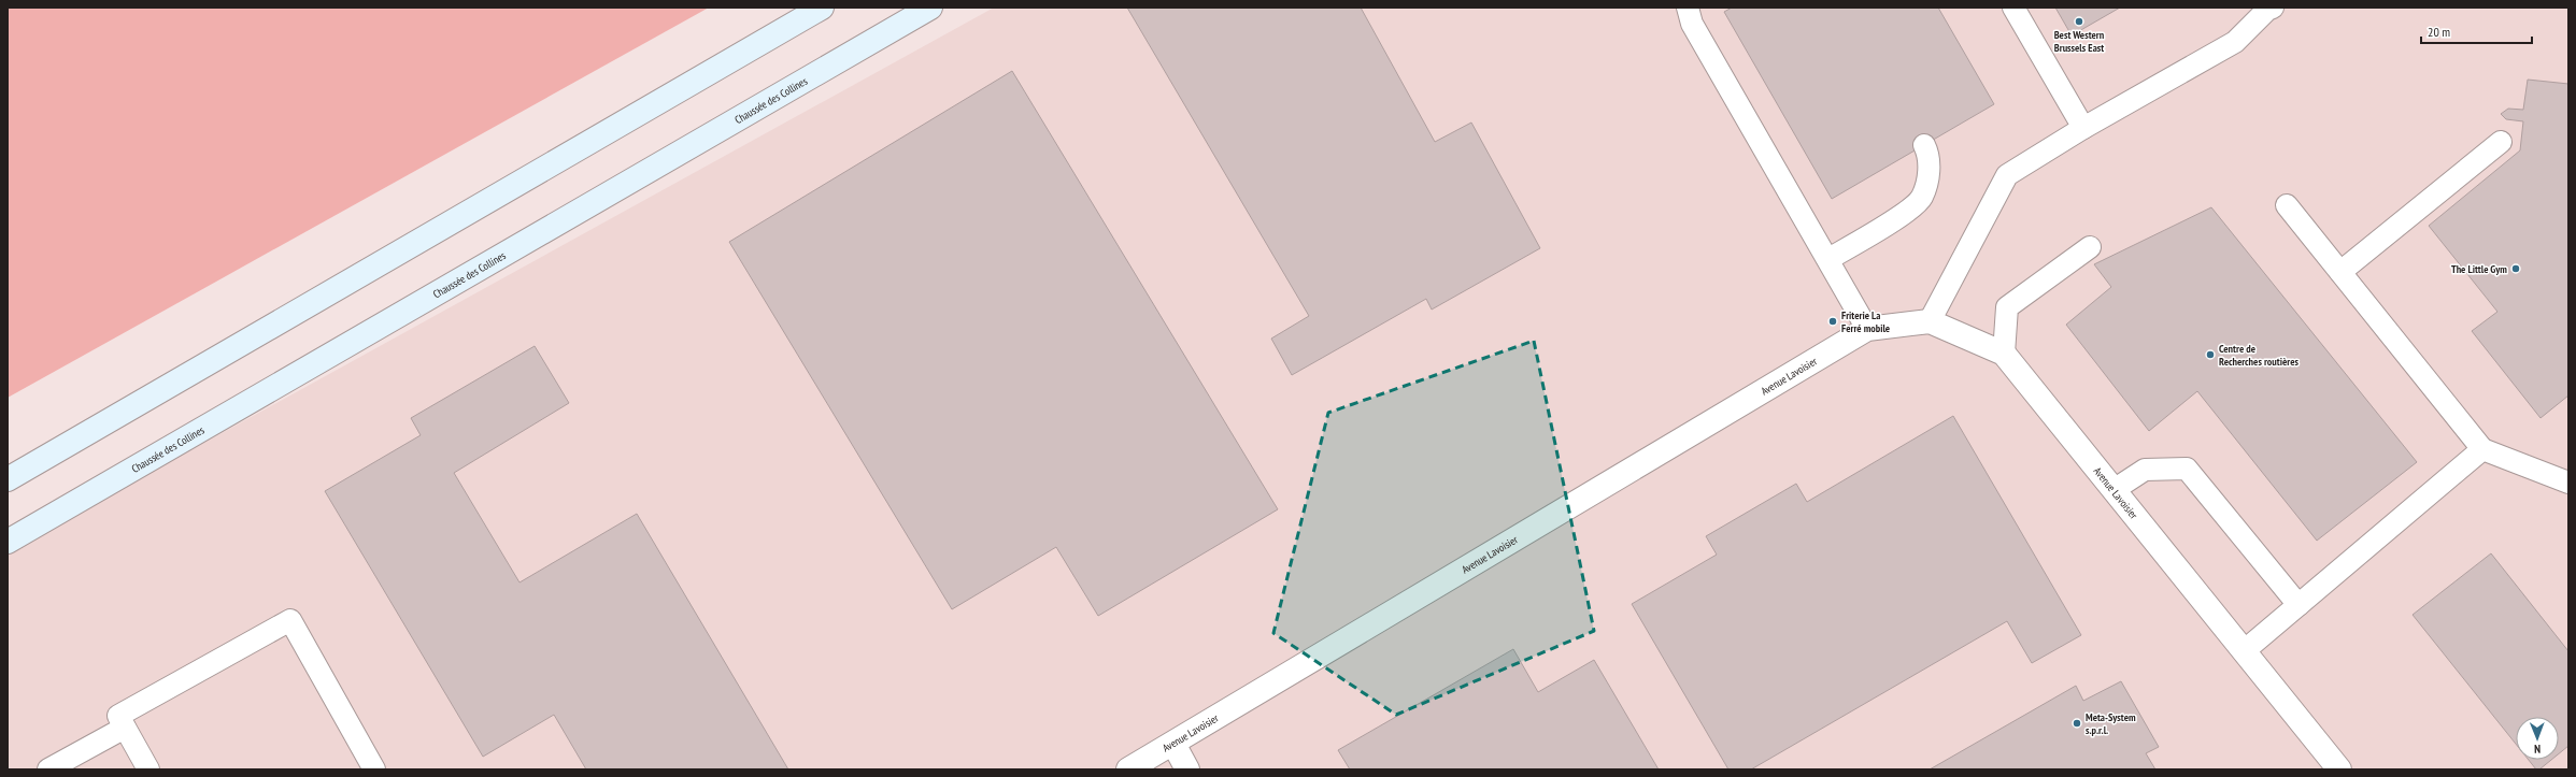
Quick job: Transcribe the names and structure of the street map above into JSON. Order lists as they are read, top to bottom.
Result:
{
  "streets": {
    "main road": ["Chaussée des Collines"],
    "street": ["Avenue Lavoisier"]
  },
  "places": [
    "Best Western Brussels East",
    "The Little Gym",
    "Friterie La Ferré mobile",
    "Centre de Recherches routières",
    "Meta-System s.p.r.l."
  ],
  "scale_bar": "20 m",
  "north": "bottom"
}
